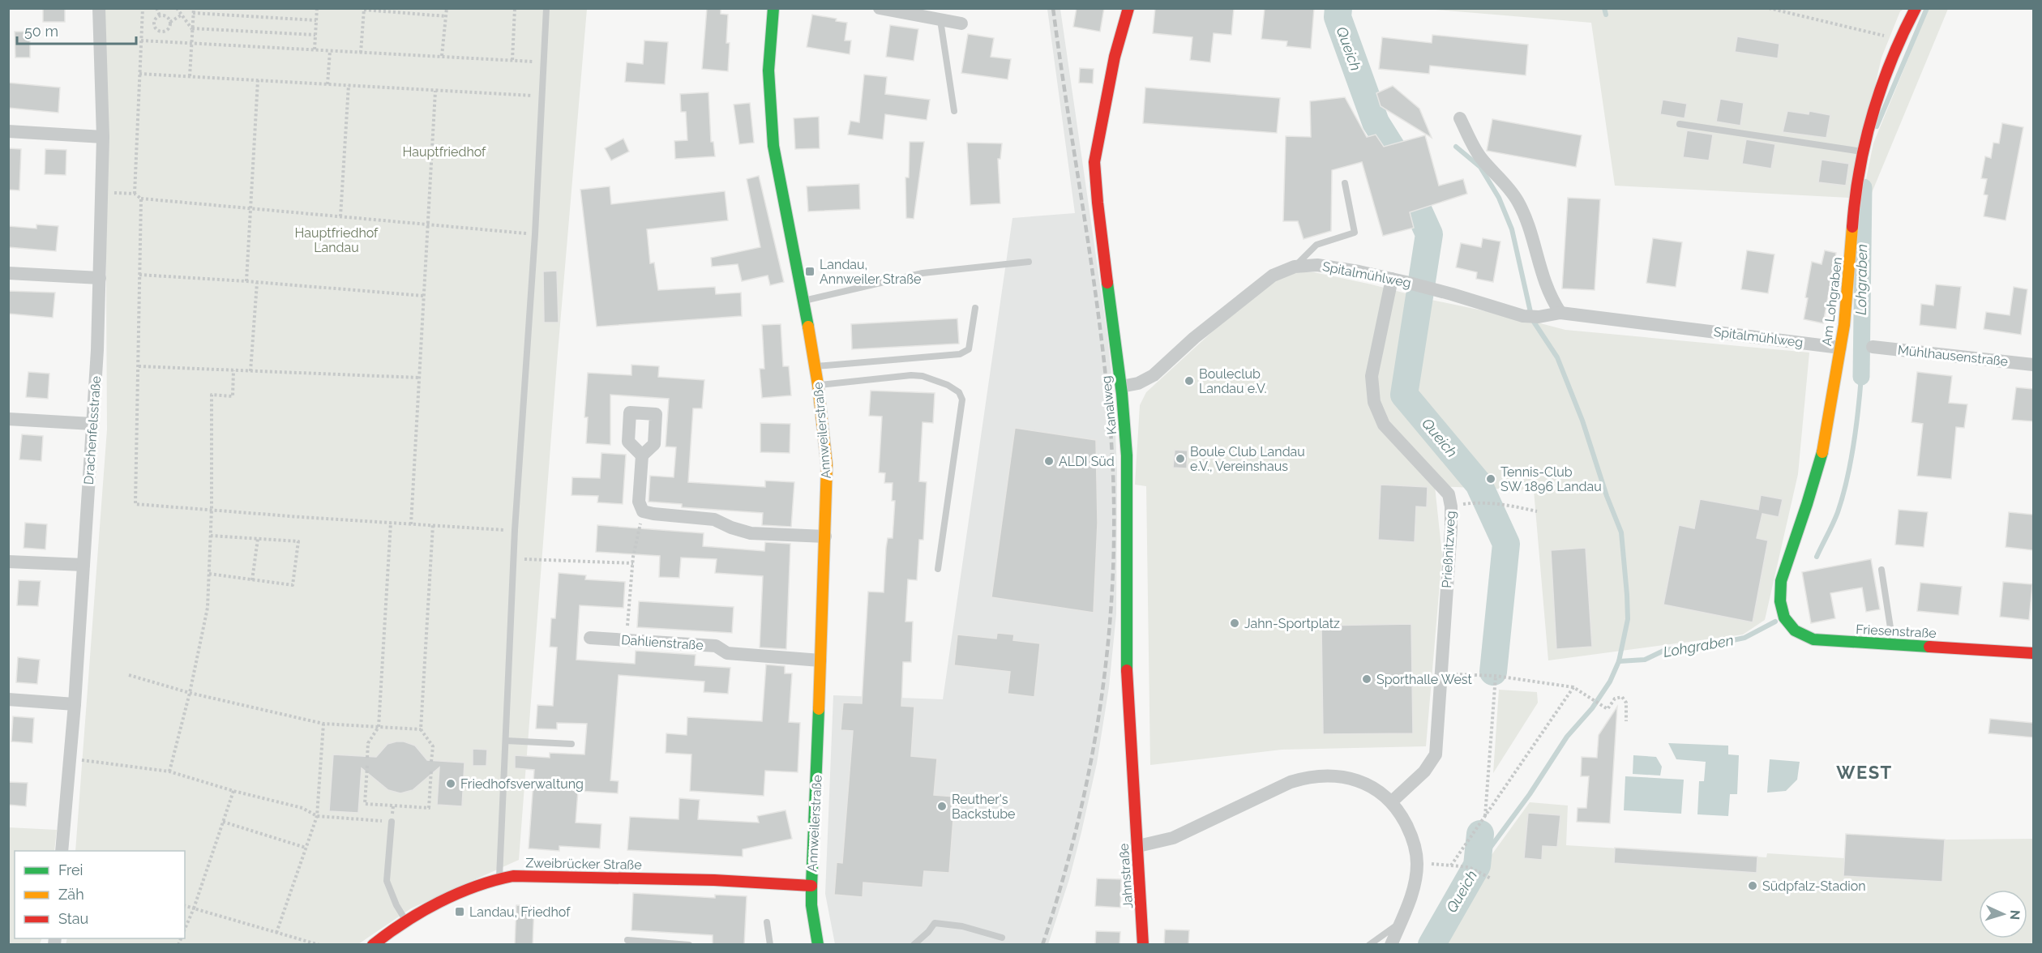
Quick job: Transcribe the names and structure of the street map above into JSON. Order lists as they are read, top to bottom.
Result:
{
  "streets": {
    "street": [
      "Spitalmühlweg",
      "Am Lohgraben",
      "Mühlhausenstraße",
      "Kanalweg",
      "Drachenfelsstraße",
      "Annweilerstraße",
      "Prießnitzweg",
      "Friesenstraße",
      "Dahlienstraße",
      "Zweibrücker Straße",
      "Jahnstraße"
    ]
  },
  "crossings": [
    ["Spitalmühlweg", "Am Lohgraben"],
    ["Spitalmühlweg", "Kanalweg"],
    ["Spitalmühlweg", "Prießnitzweg"],
    ["Am Lohgraben", "Friesenstraße"],
    ["Kanalweg", "Jahnstraße"],
    ["Annweilerstraße", "Dahlienstraße"],
    ["Annweilerstraße", "Zweibrücker Straße"]
  ],
  "districts": ["WEST"],
  "water": ["Queich", "Lohgraben"],
  "parks": ["Hauptfriedhof", "Hauptfriedhof Landau"],
  "places": {
    "transit": ["Landau, Annweiler Straße", "Landau, Friedhof"],
    "other": [
      "Bouleclub Landau e.V.",
      "Boule Club Landau e.V., Vereinshaus",
      "ALDI Süd",
      "Tennis-Club SW 1896 Landau",
      "Jahn-Sportplatz",
      "Sporthalle West",
      "Friedhofsverwaltung",
      "Reuther's Backstube",
      "Südpfalz-Stadion"
    ]
  },
  "legend": ["Frei", "Zäh", "Stau"],
  "scale_bar": "50 m",
  "north": "right"
}
